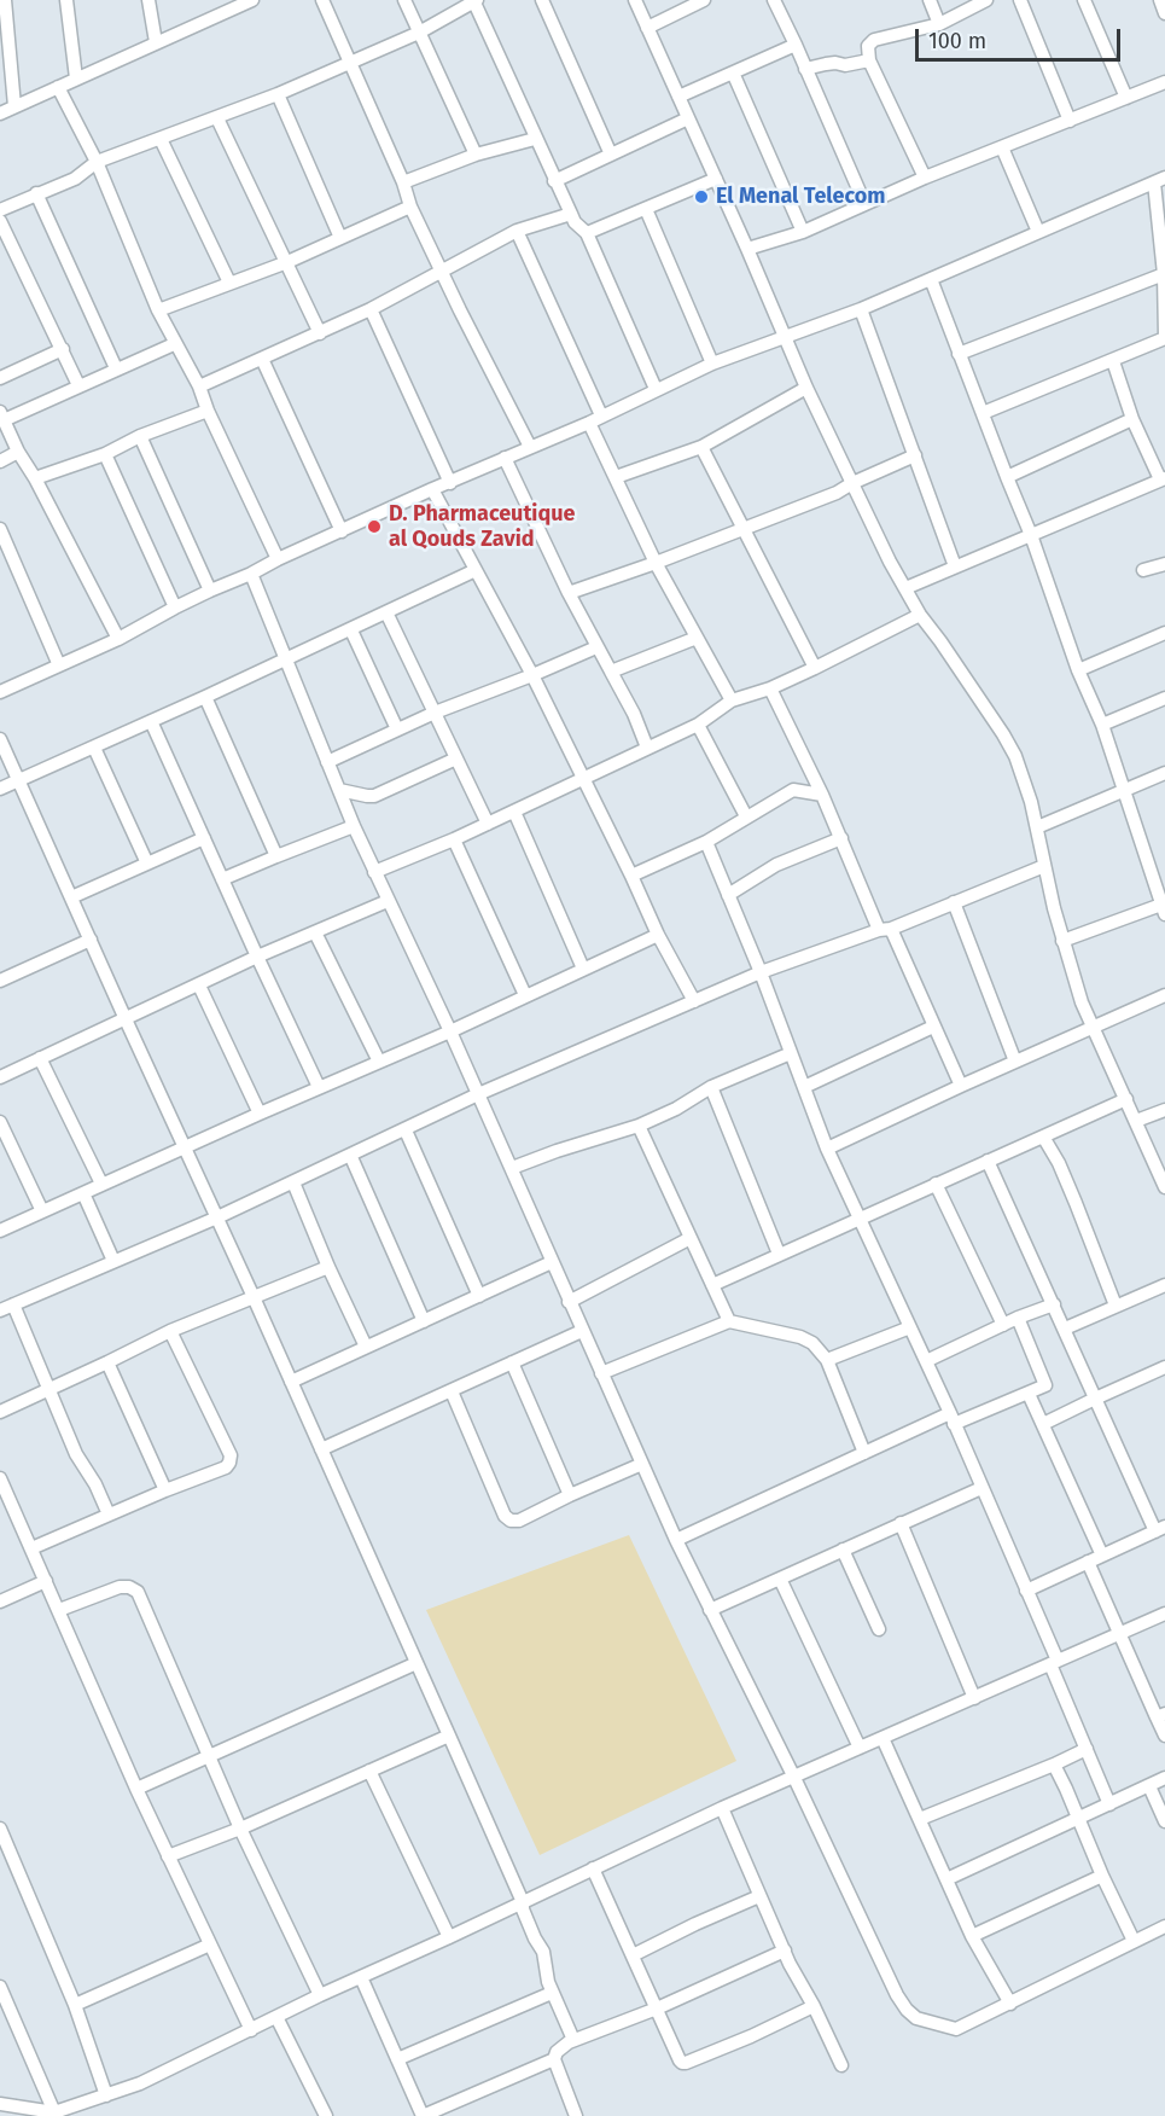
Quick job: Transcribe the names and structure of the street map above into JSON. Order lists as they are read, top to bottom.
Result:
{
  "places": ["El Menal Telecom", "D. Pharmaceutique al Qouds Zavid"],
  "scale_bar": "100 m"
}
